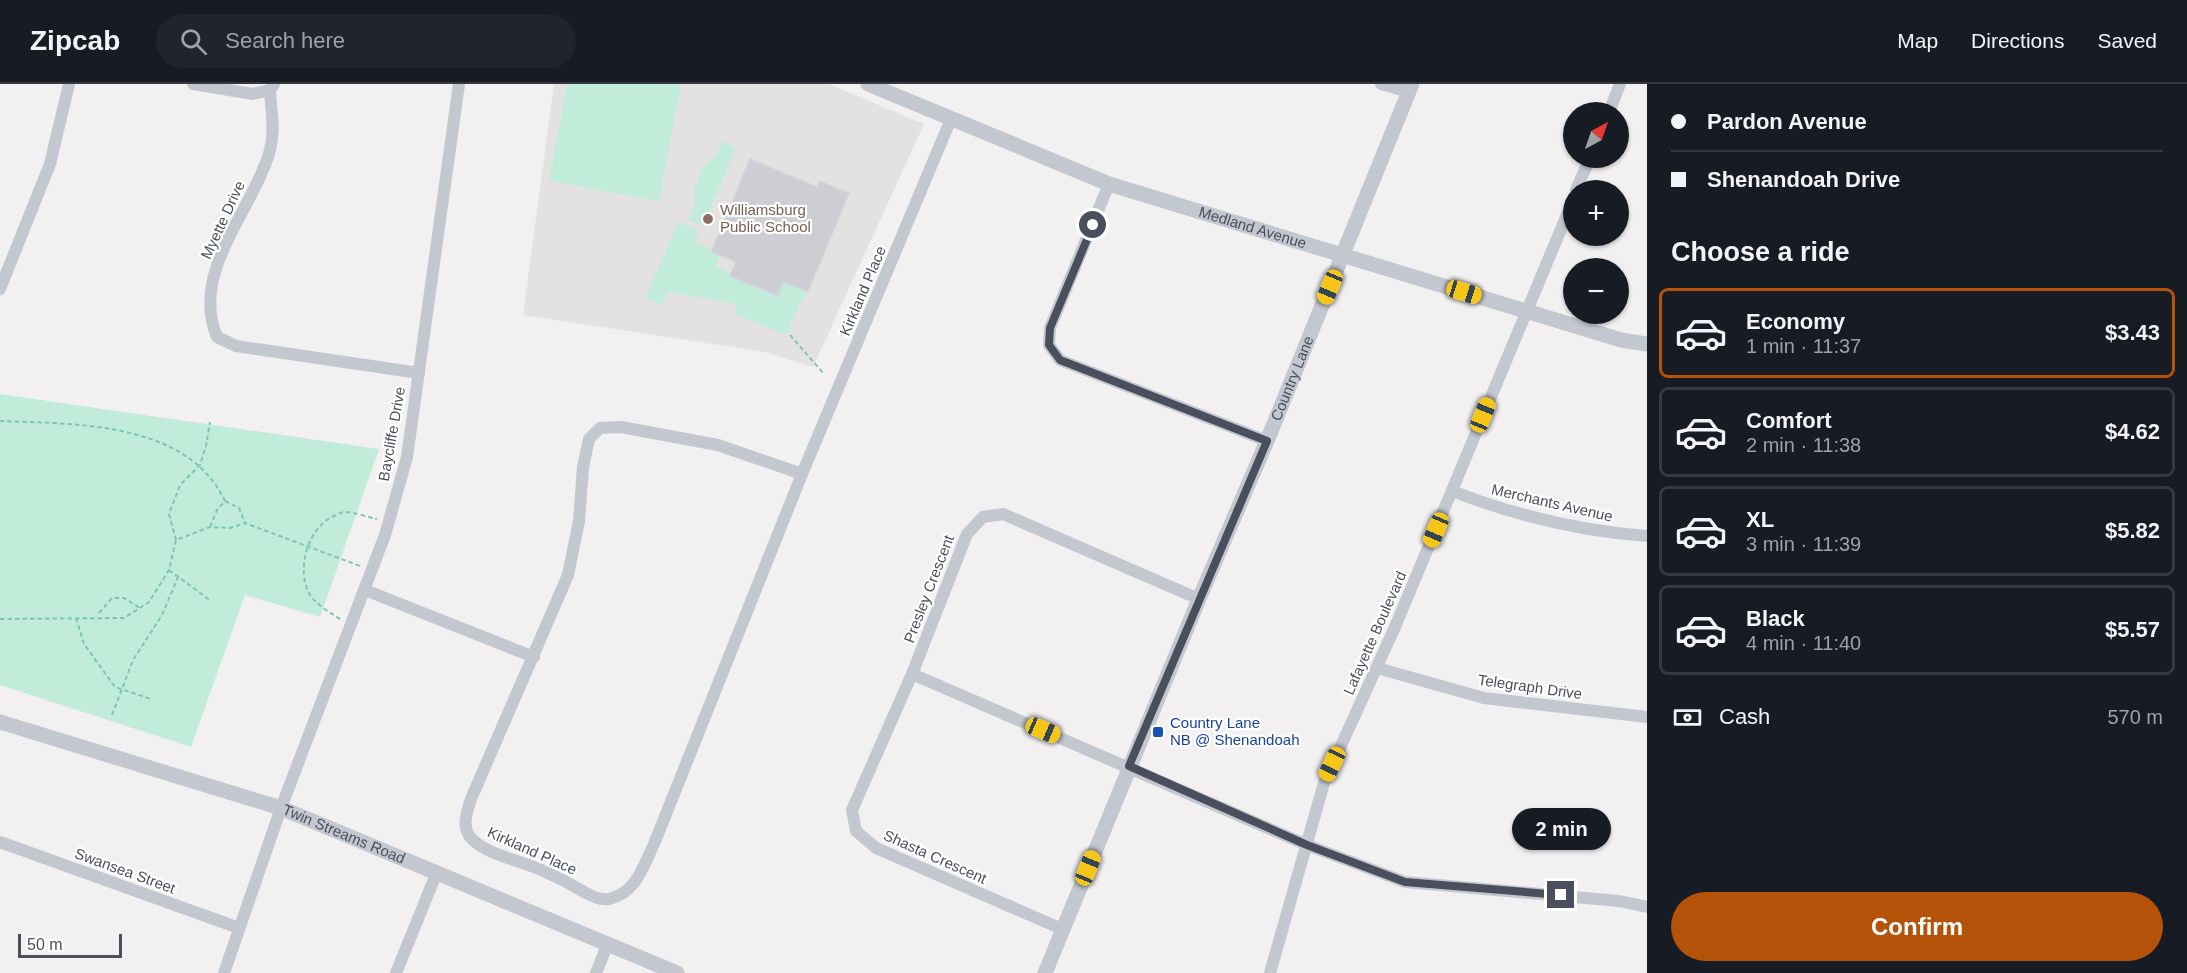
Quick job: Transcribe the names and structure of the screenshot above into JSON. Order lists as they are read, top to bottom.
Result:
{
  "streets": {
    "street": [
      "Myette Drive",
      "Medland Avenue",
      "Kirkland Place",
      "Country Lane",
      "Baycliffe Drive",
      "Merchants Avenue",
      "Presley Crescent",
      "Lafayette Boulevard",
      "Telegraph Drive",
      "Twin Streams Road",
      "Shasta Crescent",
      "Swansea Street"
    ]
  },
  "crossings": [
    ["Myette Drive", "Baycliffe Drive"],
    ["Medland Avenue", "Kirkland Place"],
    ["Medland Avenue", "Country Lane"],
    ["Medland Avenue", "Lafayette Boulevard"],
    ["Country Lane", "Presley Crescent"],
    ["Country Lane", "Shasta Crescent"],
    ["Baycliffe Drive", "Twin Streams Road"],
    ["Baycliffe Drive", "Swansea Street"],
    ["Merchants Avenue", "Lafayette Boulevard"],
    ["Presley Crescent", "Shasta Crescent"],
    ["Lafayette Boulevard", "Telegraph Drive"]
  ],
  "places": {
    "other": ["Williamsburg Public School"],
    "transit": ["Country Lane NB @ Shenandoah"]
  },
  "scale_bar": "50 m",
  "north": "top right",
  "page": {
    "header": "Zipcab",
    "search": "Search here",
    "nav": ["Map", "Directions", "Saved"],
    "banner": ["Pardon Avenue", "Shenandoah Drive"],
    "map_buttons": ["+", "−"],
    "heading": "Choose a ride",
    "list": [
      {
        "name": "Economy",
        "note": "1 min · 11:37",
        "value": "$3.43"
      },
      {
        "name": "Comfort",
        "note": "2 min · 11:38",
        "value": "$4.62"
      },
      {
        "name": "XL",
        "note": "3 min · 11:39",
        "value": "$5.82"
      },
      {
        "name": "Black",
        "note": "4 min · 11:40",
        "value": "$5.57"
      }
    ],
    "pay": ["Cash", "570 m"],
    "bubble": "2 min",
    "buttons": "Confirm",
    "scale": "50 m"
  }
}
